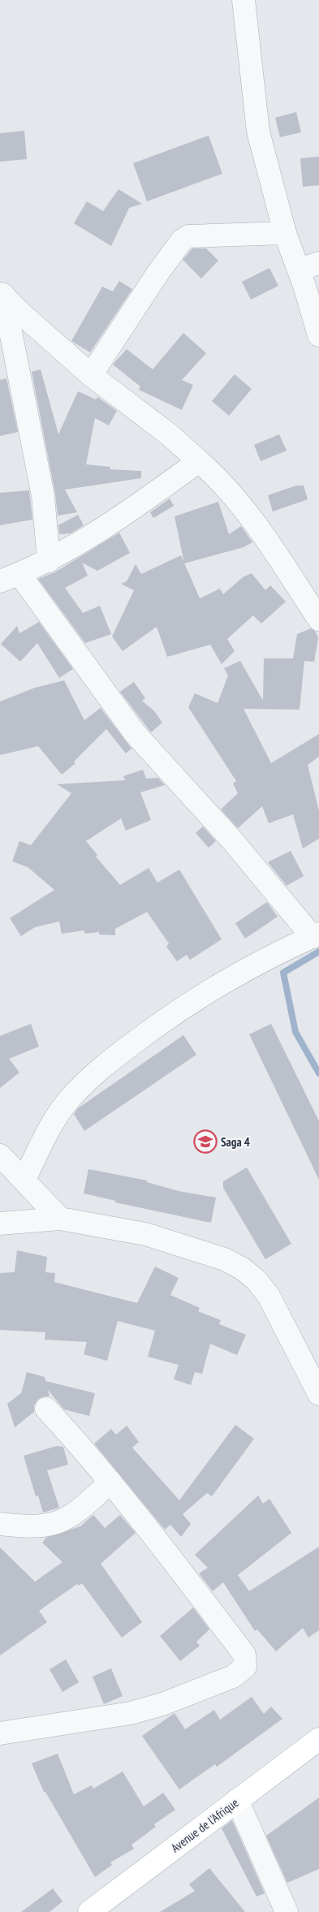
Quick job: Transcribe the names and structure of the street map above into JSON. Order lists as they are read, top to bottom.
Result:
{
  "streets": {
    "main road": ["Avenue de l'Afrique"]
  },
  "places": {
    "school or university": ["Saga 4"]
  }
}
